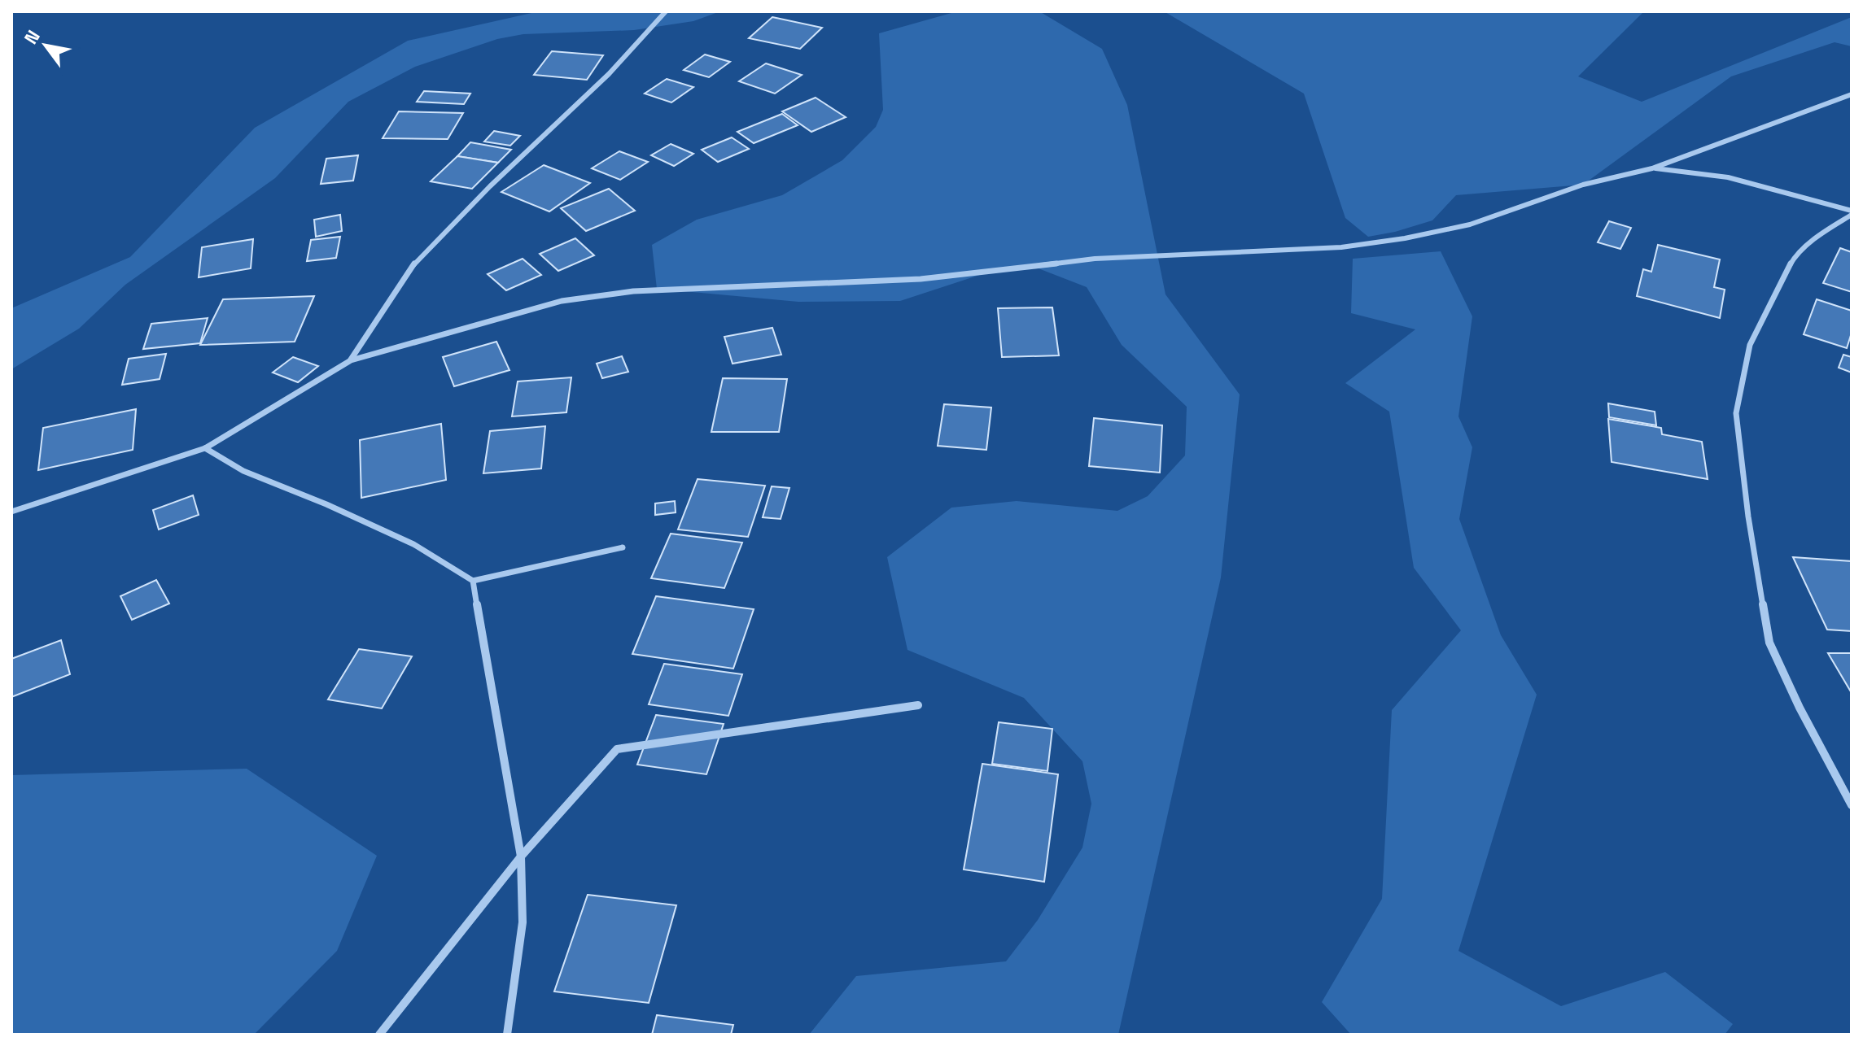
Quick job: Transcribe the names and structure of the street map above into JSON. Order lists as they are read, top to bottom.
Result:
{
  "north": "top left"
}
